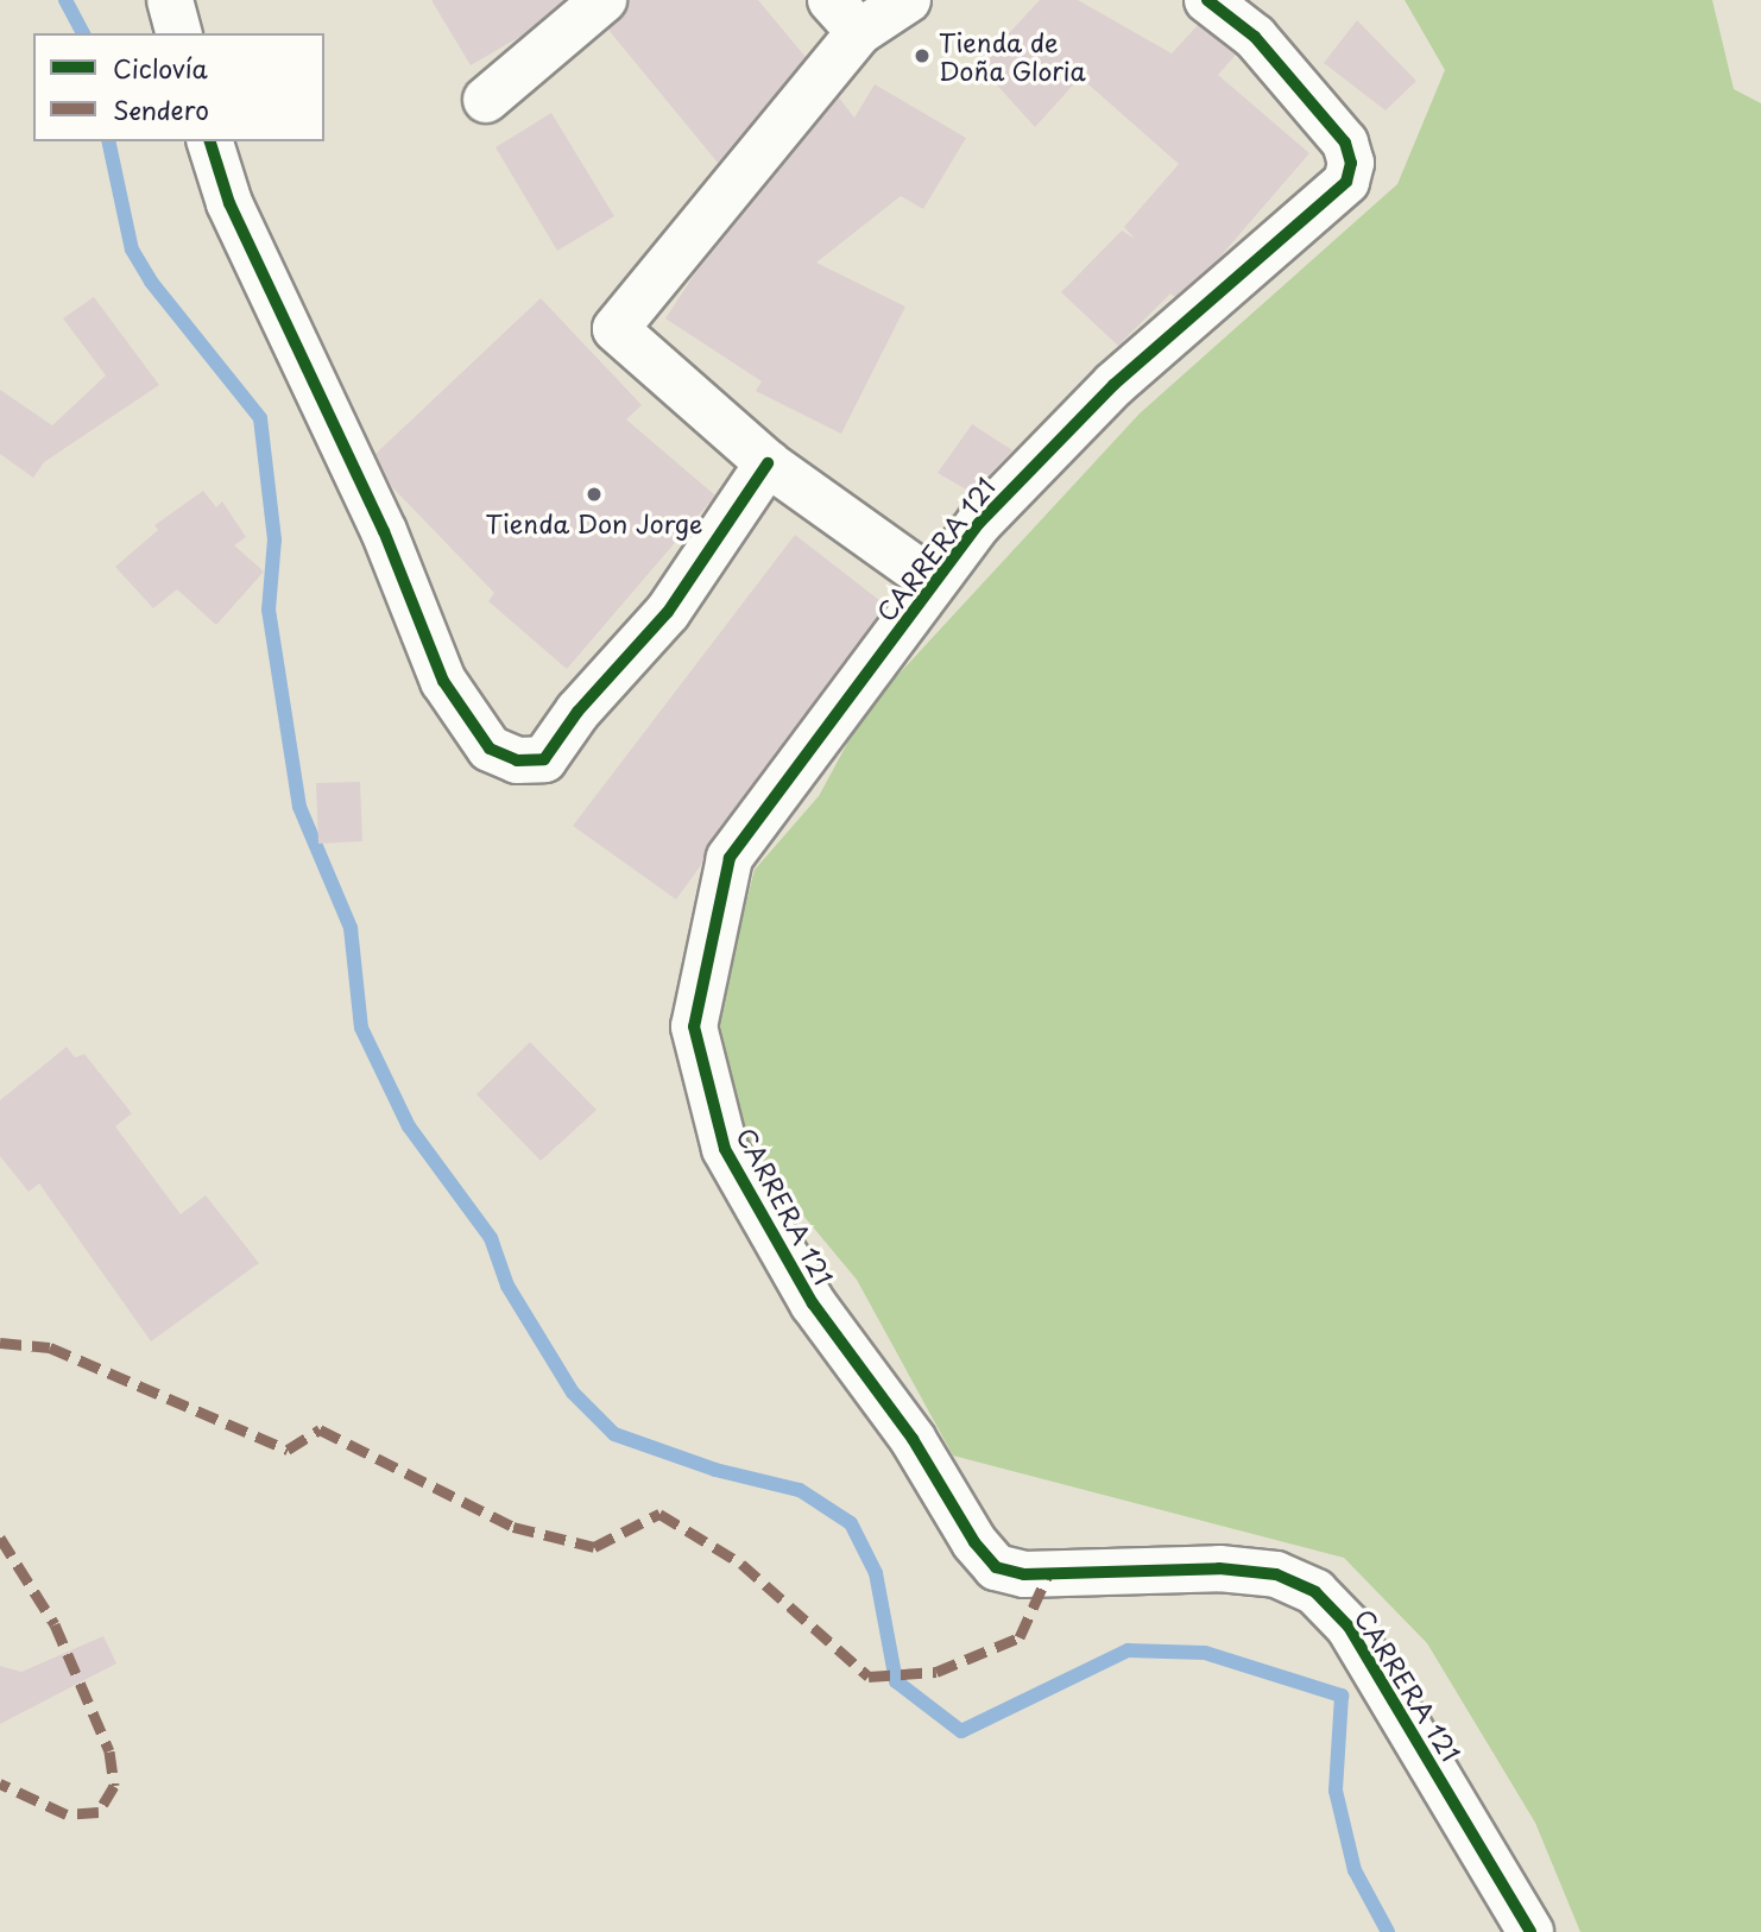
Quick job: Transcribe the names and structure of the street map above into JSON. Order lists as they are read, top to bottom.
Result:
{
  "streets": {
    "street": ["CARRERA 121"]
  },
  "places": ["Tienda de Doña Gloria", "Tienda Don Jorge"],
  "legend": ["Ciclovía", "Sendero"]
}
